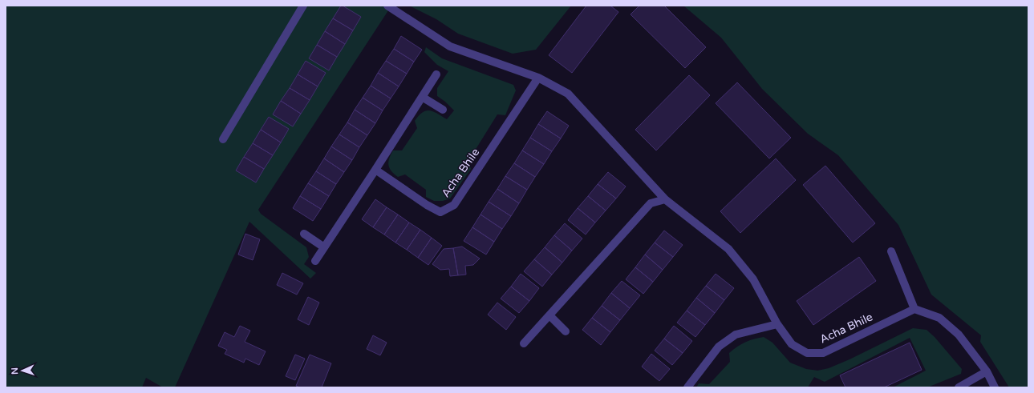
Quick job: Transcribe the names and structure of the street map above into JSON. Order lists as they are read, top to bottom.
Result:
{
  "streets": {
    "street": ["Acha Bhile"]
  },
  "north": "left"
}
